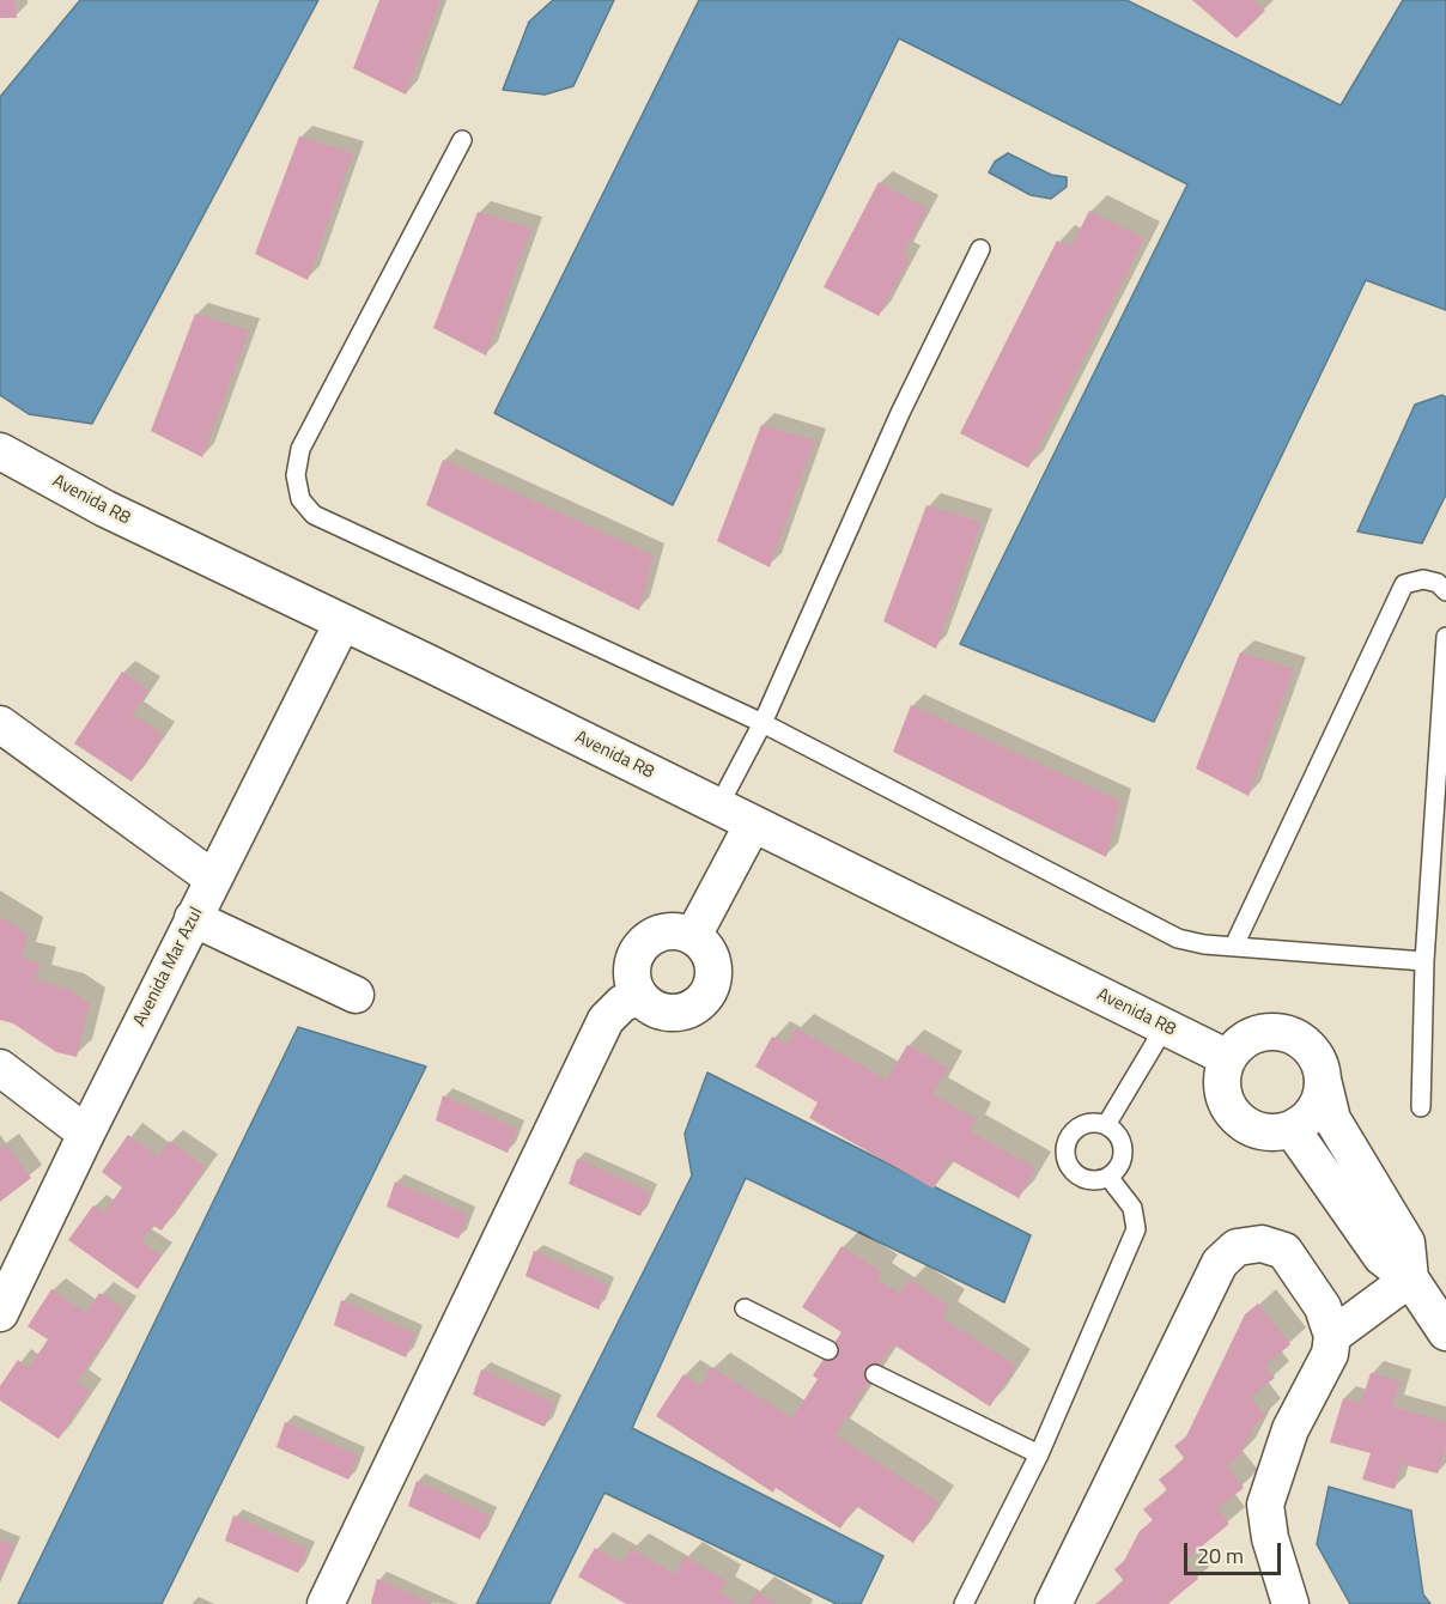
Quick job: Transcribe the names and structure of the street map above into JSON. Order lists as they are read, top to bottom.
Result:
{
  "streets": {
    "street": ["Avenida R8", "Avenida Mar Azul"]
  },
  "crossings": [
    ["Avenida R8", "Avenida Mar Azul"]
  ],
  "scale_bar": "20 m"
}
